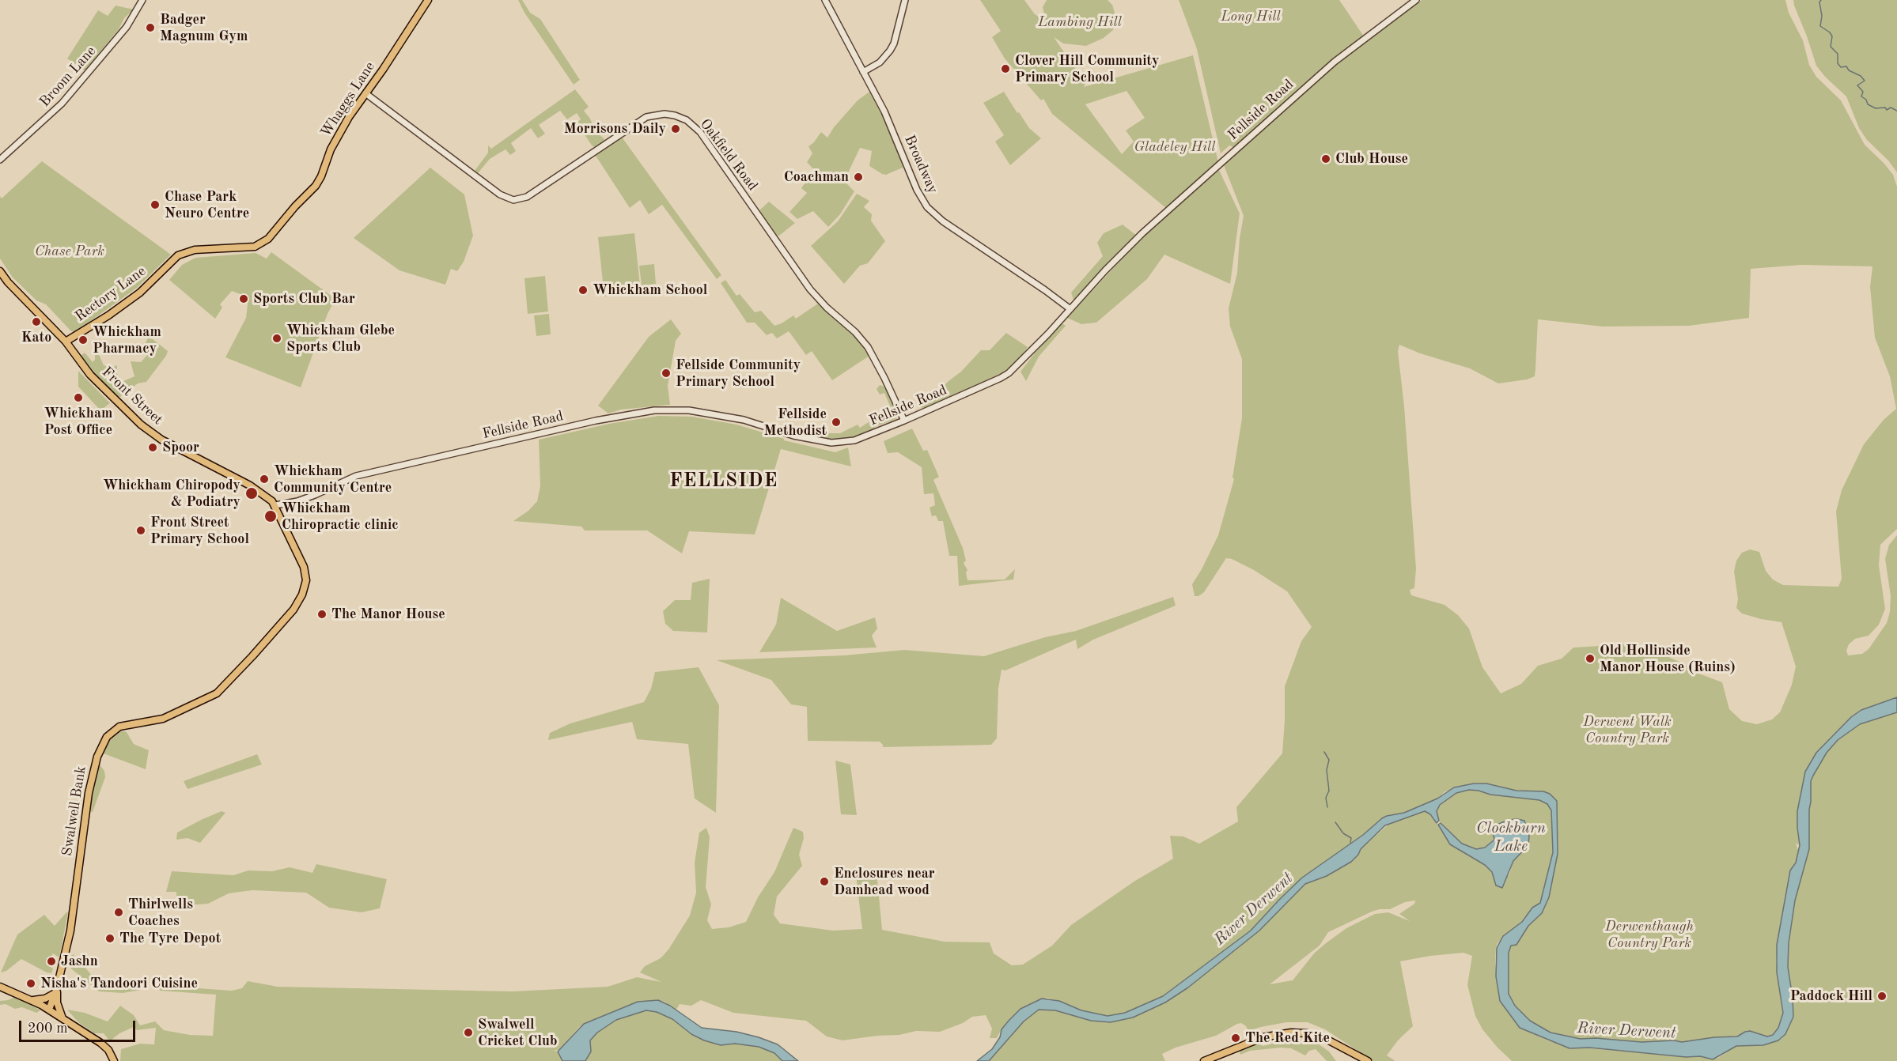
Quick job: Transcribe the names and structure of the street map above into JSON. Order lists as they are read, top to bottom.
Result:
{
  "streets": {
    "main road": [
      "Whaggs Lane",
      "Rectory Lane",
      "Front Street",
      "Swalwell Bank"
    ],
    "street": [
      "Broom Lane",
      "Fellside Road",
      "Oakfield Road",
      "Broadway"
    ]
  },
  "crossings": [
    ["Whaggs Lane", "Oakfield Road"],
    ["Whaggs Lane", "Rectory Lane"],
    ["Fellside Road", "Oakfield Road"],
    ["Fellside Road", "Broadway"],
    ["Fellside Road", "Front Street"],
    ["Fellside Road", "Swalwell Bank"],
    ["Rectory Lane", "Front Street"],
    ["Front Street", "Swalwell Bank"]
  ],
  "districts": ["FELLSIDE"],
  "water": ["Clockburn Lake", "River Derwent"],
  "parks": [
    "Long Hill",
    "Lambing Hill",
    "Gladeley Hill",
    "Chase Park",
    "Derwent Walk Country Park",
    "Derwenthaugh Country Park"
  ],
  "places": [
    "Badger Magnum Gym",
    "Clover Hill Community Primary School",
    "Morrisons Daily",
    "Club House",
    "Coachman",
    "Chase Park Neuro Centre",
    "Whickham School",
    "Sports Club Bar",
    "Kato",
    "Whickham Glebe Sports Club",
    "Whickham Pharmacy",
    "Fellside Community Primary School",
    "Whickham Post Office",
    "Fellside Methodist",
    "Spoor",
    "Whickham Community Centre",
    "Whickham Chiropody & Podiatry",
    "Whickham Chiropractic clinic",
    "Front Street Primary School",
    "The Manor House",
    "Old Hollinside Manor House (Ruins)",
    "Enclosures near Damhead wood",
    "Thirlwells Coaches",
    "The Tyre Depot",
    "Jashn",
    "Nisha's Tandoori Cuisine",
    "Paddock Hill",
    "Swalwell Cricket Club",
    "The Red Kite"
  ],
  "scale_bar": "200 m"
}
